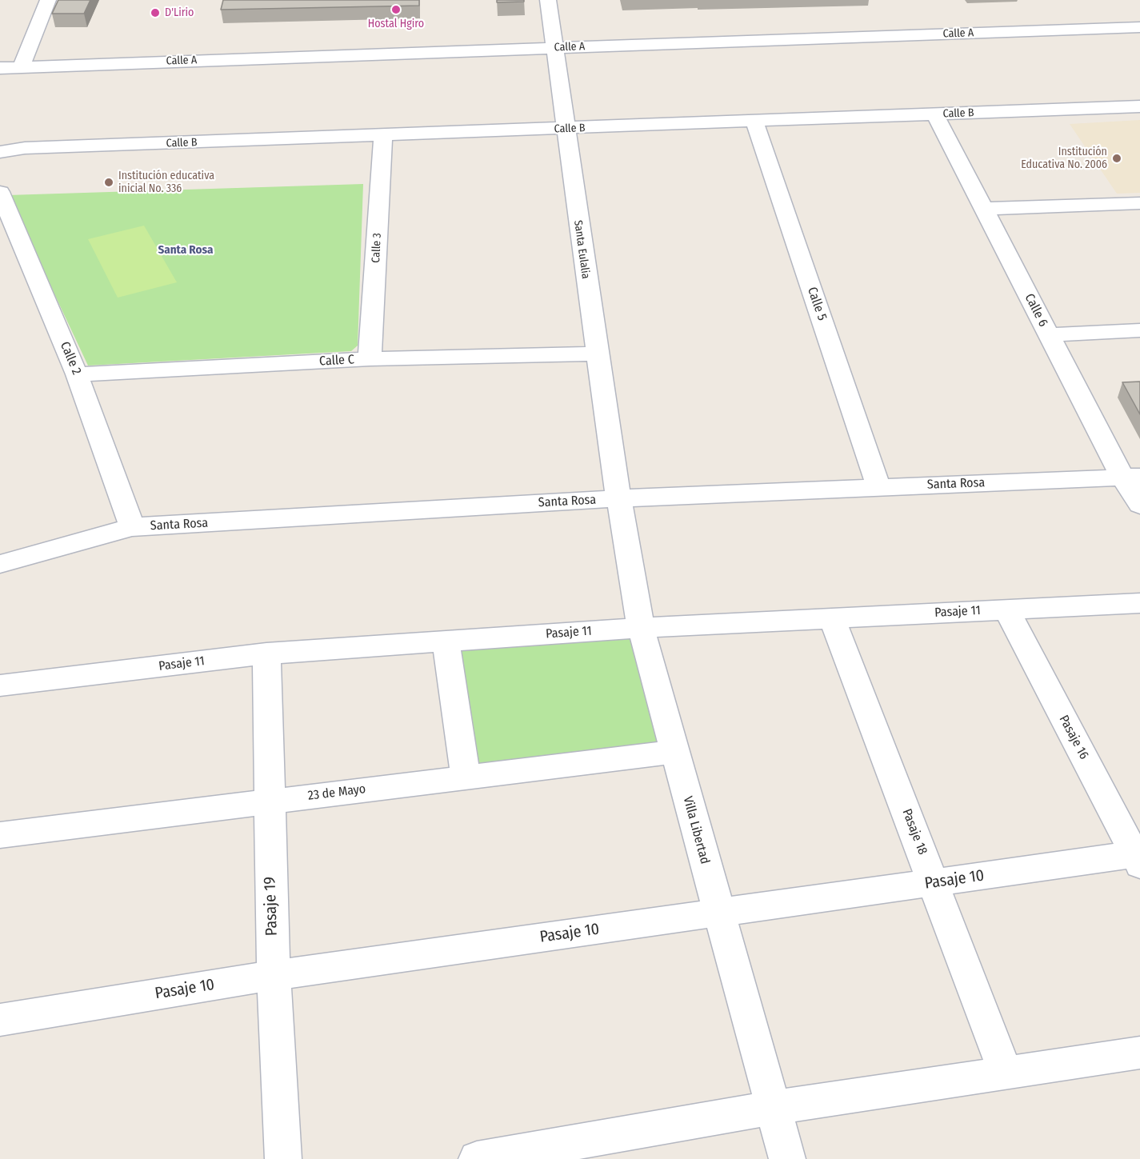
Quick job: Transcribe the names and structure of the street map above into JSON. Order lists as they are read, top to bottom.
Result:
{
  "streets": {
    "street": [
      "Calle A",
      "Calle B",
      "Calle 3",
      "Santa Eulalia",
      "Calle 5",
      "Calle 6",
      "Calle 2",
      "Calle C",
      "Santa Rosa",
      "Pasaje 11",
      "Pasaje 16",
      "23 de Mayo",
      "Villa Libertad",
      "Pasaje 18",
      "Pasaje 10",
      "Pasaje 19"
    ]
  },
  "crossings": [
    ["Calle A", "Santa Eulalia"],
    ["Calle B", "Calle 3"],
    ["Calle B", "Santa Eulalia"],
    ["Calle B", "Calle 5"],
    ["Calle B", "Calle 6"],
    ["Calle 3", "Calle C"],
    ["Santa Eulalia", "Calle C"],
    ["Santa Eulalia", "Santa Rosa"],
    ["Santa Eulalia", "Villa Libertad"],
    ["Calle 5", "Santa Rosa"],
    ["Calle 6", "Santa Rosa"],
    ["Calle 2", "Calle C"],
    ["Calle 2", "Santa Rosa"],
    ["Santa Rosa", "Villa Libertad"],
    ["Pasaje 11", "Pasaje 16"],
    ["Pasaje 11", "Villa Libertad"],
    ["Pasaje 11", "Pasaje 18"],
    ["Pasaje 11", "Pasaje 19"],
    ["Pasaje 16", "Pasaje 10"],
    ["23 de Mayo", "Villa Libertad"],
    ["23 de Mayo", "Pasaje 19"],
    ["Villa Libertad", "Pasaje 10"],
    ["Pasaje 18", "Pasaje 10"],
    ["Pasaje 10", "Pasaje 19"]
  ],
  "districts": ["Santa Rosa"],
  "places": [
    "Hostal Hgiro",
    "D'Lirio",
    "Institución Educativa No. 2006",
    "Institución educativa inicial No. 336"
  ]
}
